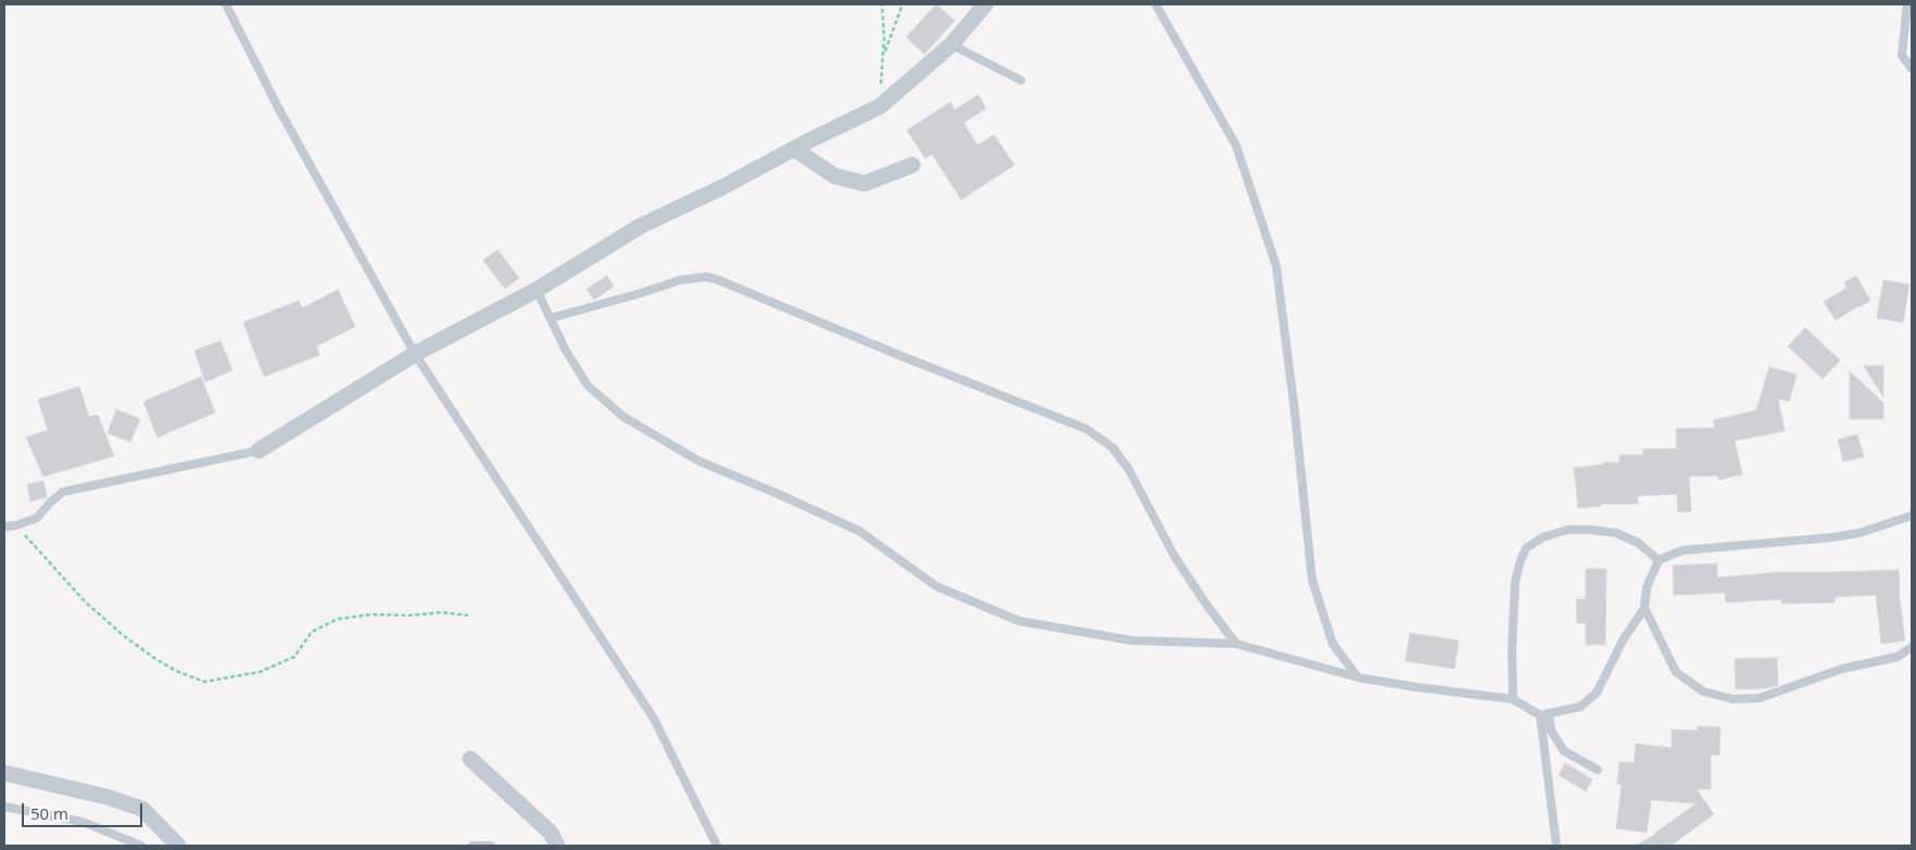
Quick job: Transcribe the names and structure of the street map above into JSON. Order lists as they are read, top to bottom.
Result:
{
  "scale_bar": "50 m"
}
